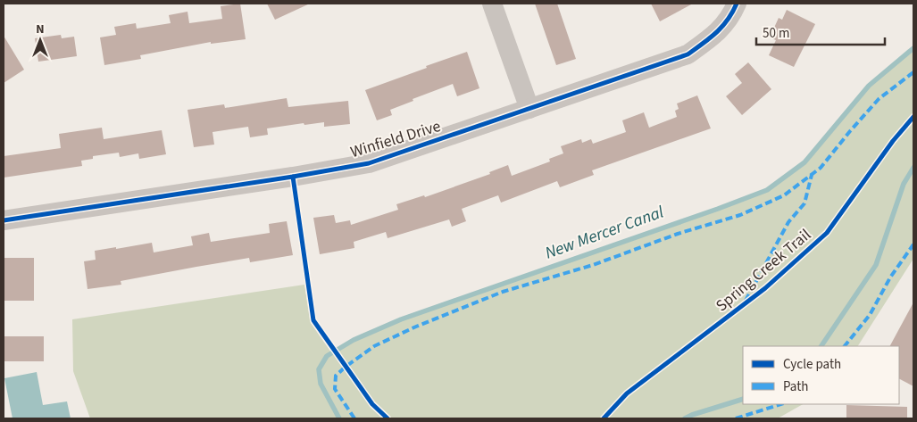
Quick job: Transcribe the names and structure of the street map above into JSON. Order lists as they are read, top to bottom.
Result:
{
  "streets": {
    "street": ["Winfield Drive"],
    "cycle path": ["Spring Creek Trail"]
  },
  "water": ["New Mercer Canal"],
  "legend": ["Cycle path", "Path"],
  "scale_bar": "50 m",
  "north": "top"
}
